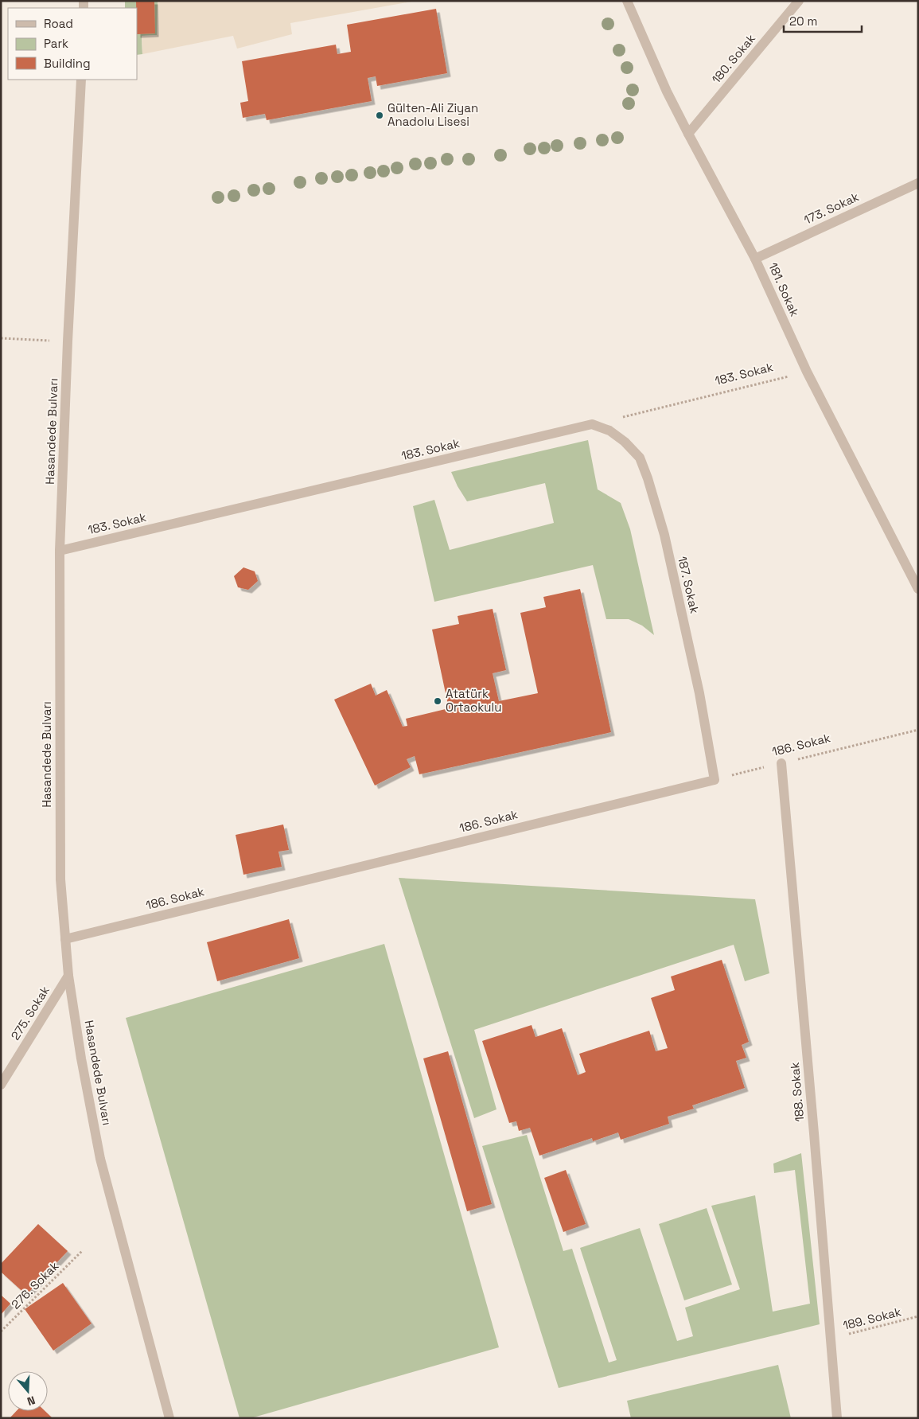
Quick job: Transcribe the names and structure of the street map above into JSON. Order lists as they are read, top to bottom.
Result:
{
  "streets": {
    "street": [
      "180. Sokak",
      "173. Sokak",
      "181. Sokak",
      "183. Sokak",
      "Hasandede Bulvarı",
      "187. Sokak",
      "186. Sokak",
      "275. Sokak",
      "188. Sokak"
    ],
    "path": ["276. Sokak", "189. Sokak"]
  },
  "crossings": [
    ["180. Sokak", "181. Sokak"],
    ["173. Sokak", "181. Sokak"],
    ["181. Sokak", "183. Sokak"],
    ["183. Sokak", "Hasandede Bulvarı"],
    ["183. Sokak", "187. Sokak"],
    ["Hasandede Bulvarı", "186. Sokak"],
    ["Hasandede Bulvarı", "275. Sokak"],
    ["187. Sokak", "186. Sokak"],
    ["186. Sokak", "188. Sokak"],
    ["188. Sokak", "189. Sokak"]
  ],
  "places": ["Gülten-Ali Ziyan Anadolu Lisesi", "Atatürk Ortaokulu"],
  "legend": ["Road", "Park", "Building"],
  "scale_bar": "20 m",
  "north": "bottom"
}
